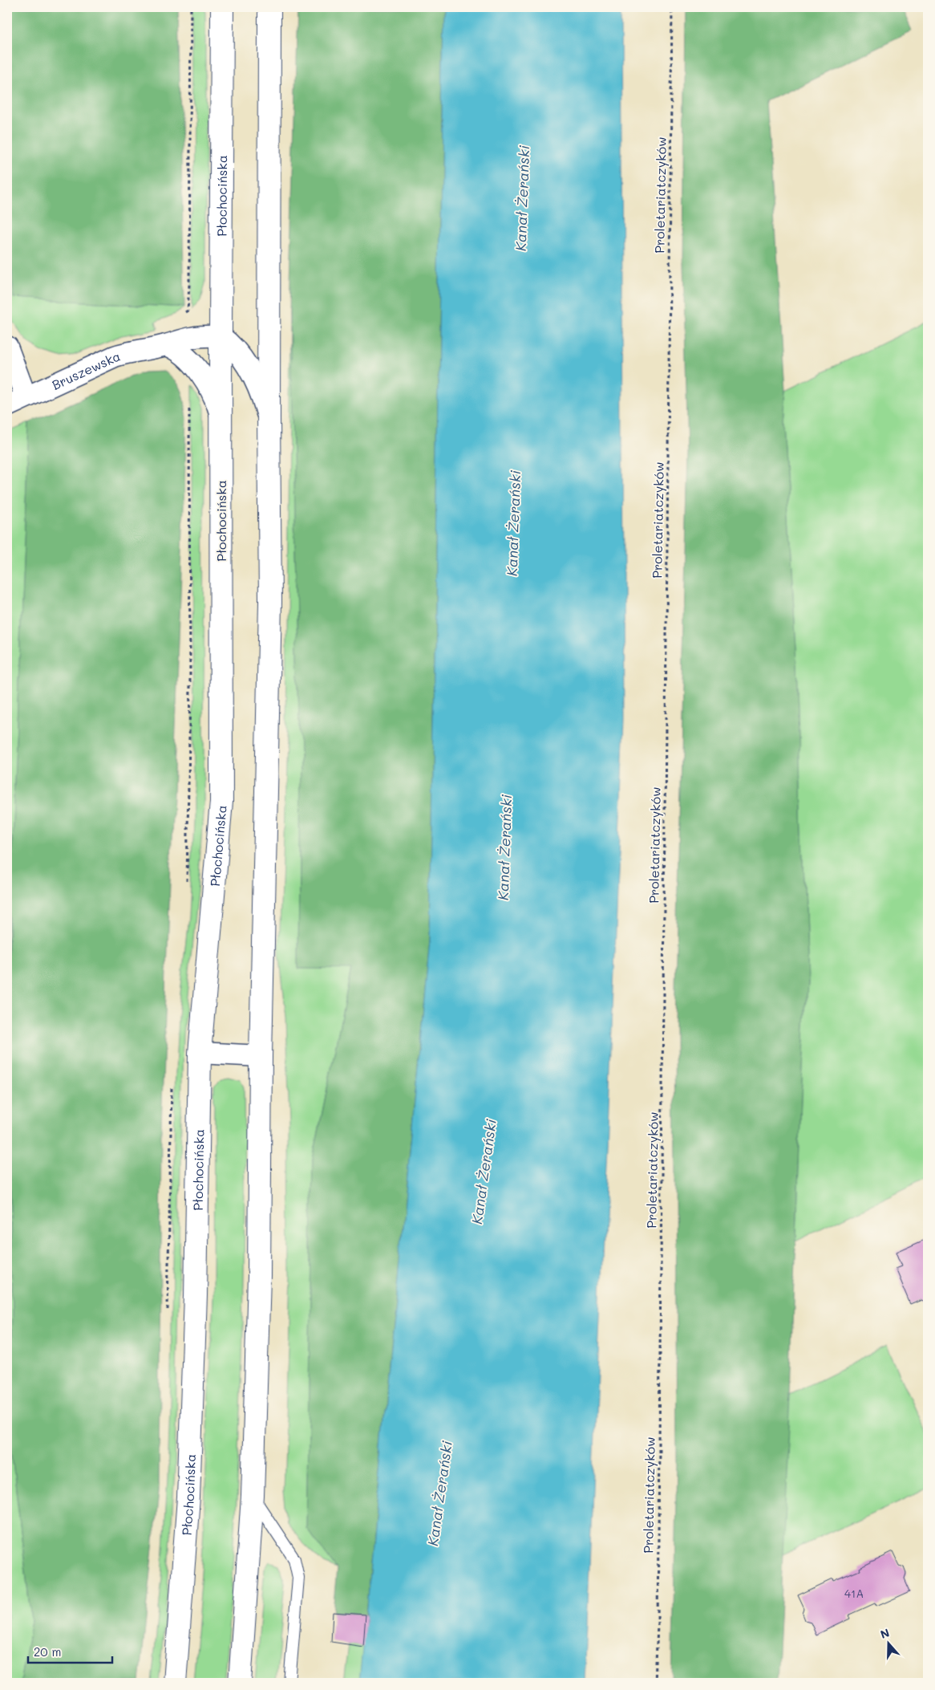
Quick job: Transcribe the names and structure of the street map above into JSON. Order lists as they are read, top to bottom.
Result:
{
  "streets": {
    "main road": ["Płochocińska"],
    "street": ["Bruszewska"],
    "path": ["Proletariatczyków"]
  },
  "crossings": [
    ["Płochocińska", "Bruszewska"]
  ],
  "water": ["Kanał Żerański"],
  "house_numbers": ["41A"],
  "scale_bar": "20 m",
  "north": "top"
}
